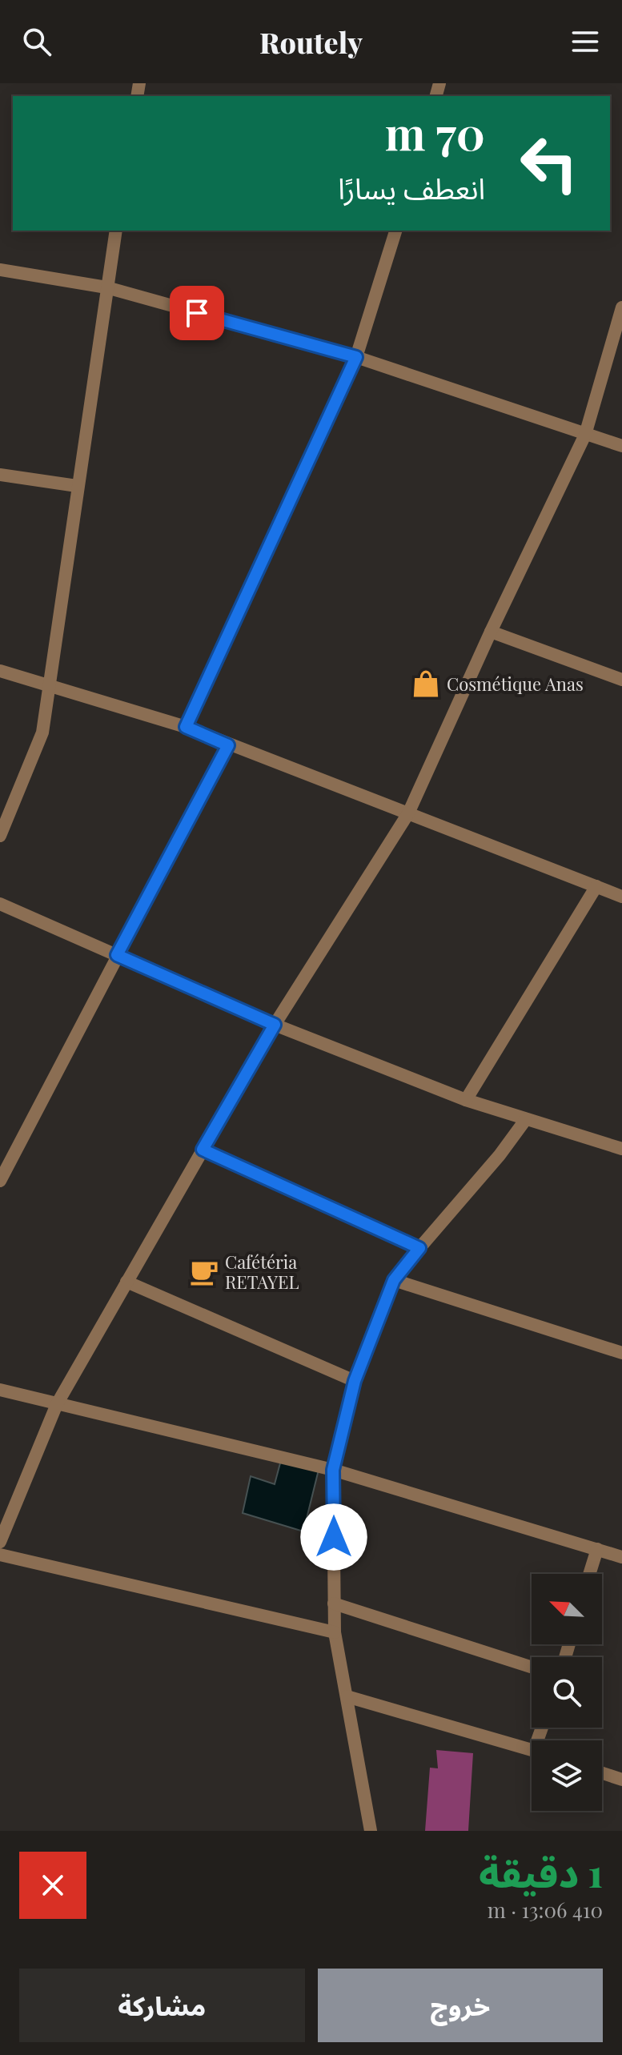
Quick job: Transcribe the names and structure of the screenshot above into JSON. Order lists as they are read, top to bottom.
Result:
{
  "places": {
    "shop": ["Cosmétique Anas"],
    "cafe": ["Cafétéria RETAYEL"]
  },
  "north": "top left",
  "page": {
    "header": "Routely",
    "turn": ["70 m", "انعطف يسارًا"],
    "heading": ["1 دقيقة", "410 m · 13:06"],
    "buttons": ["خروج", "مشاركة"]
  }
}
